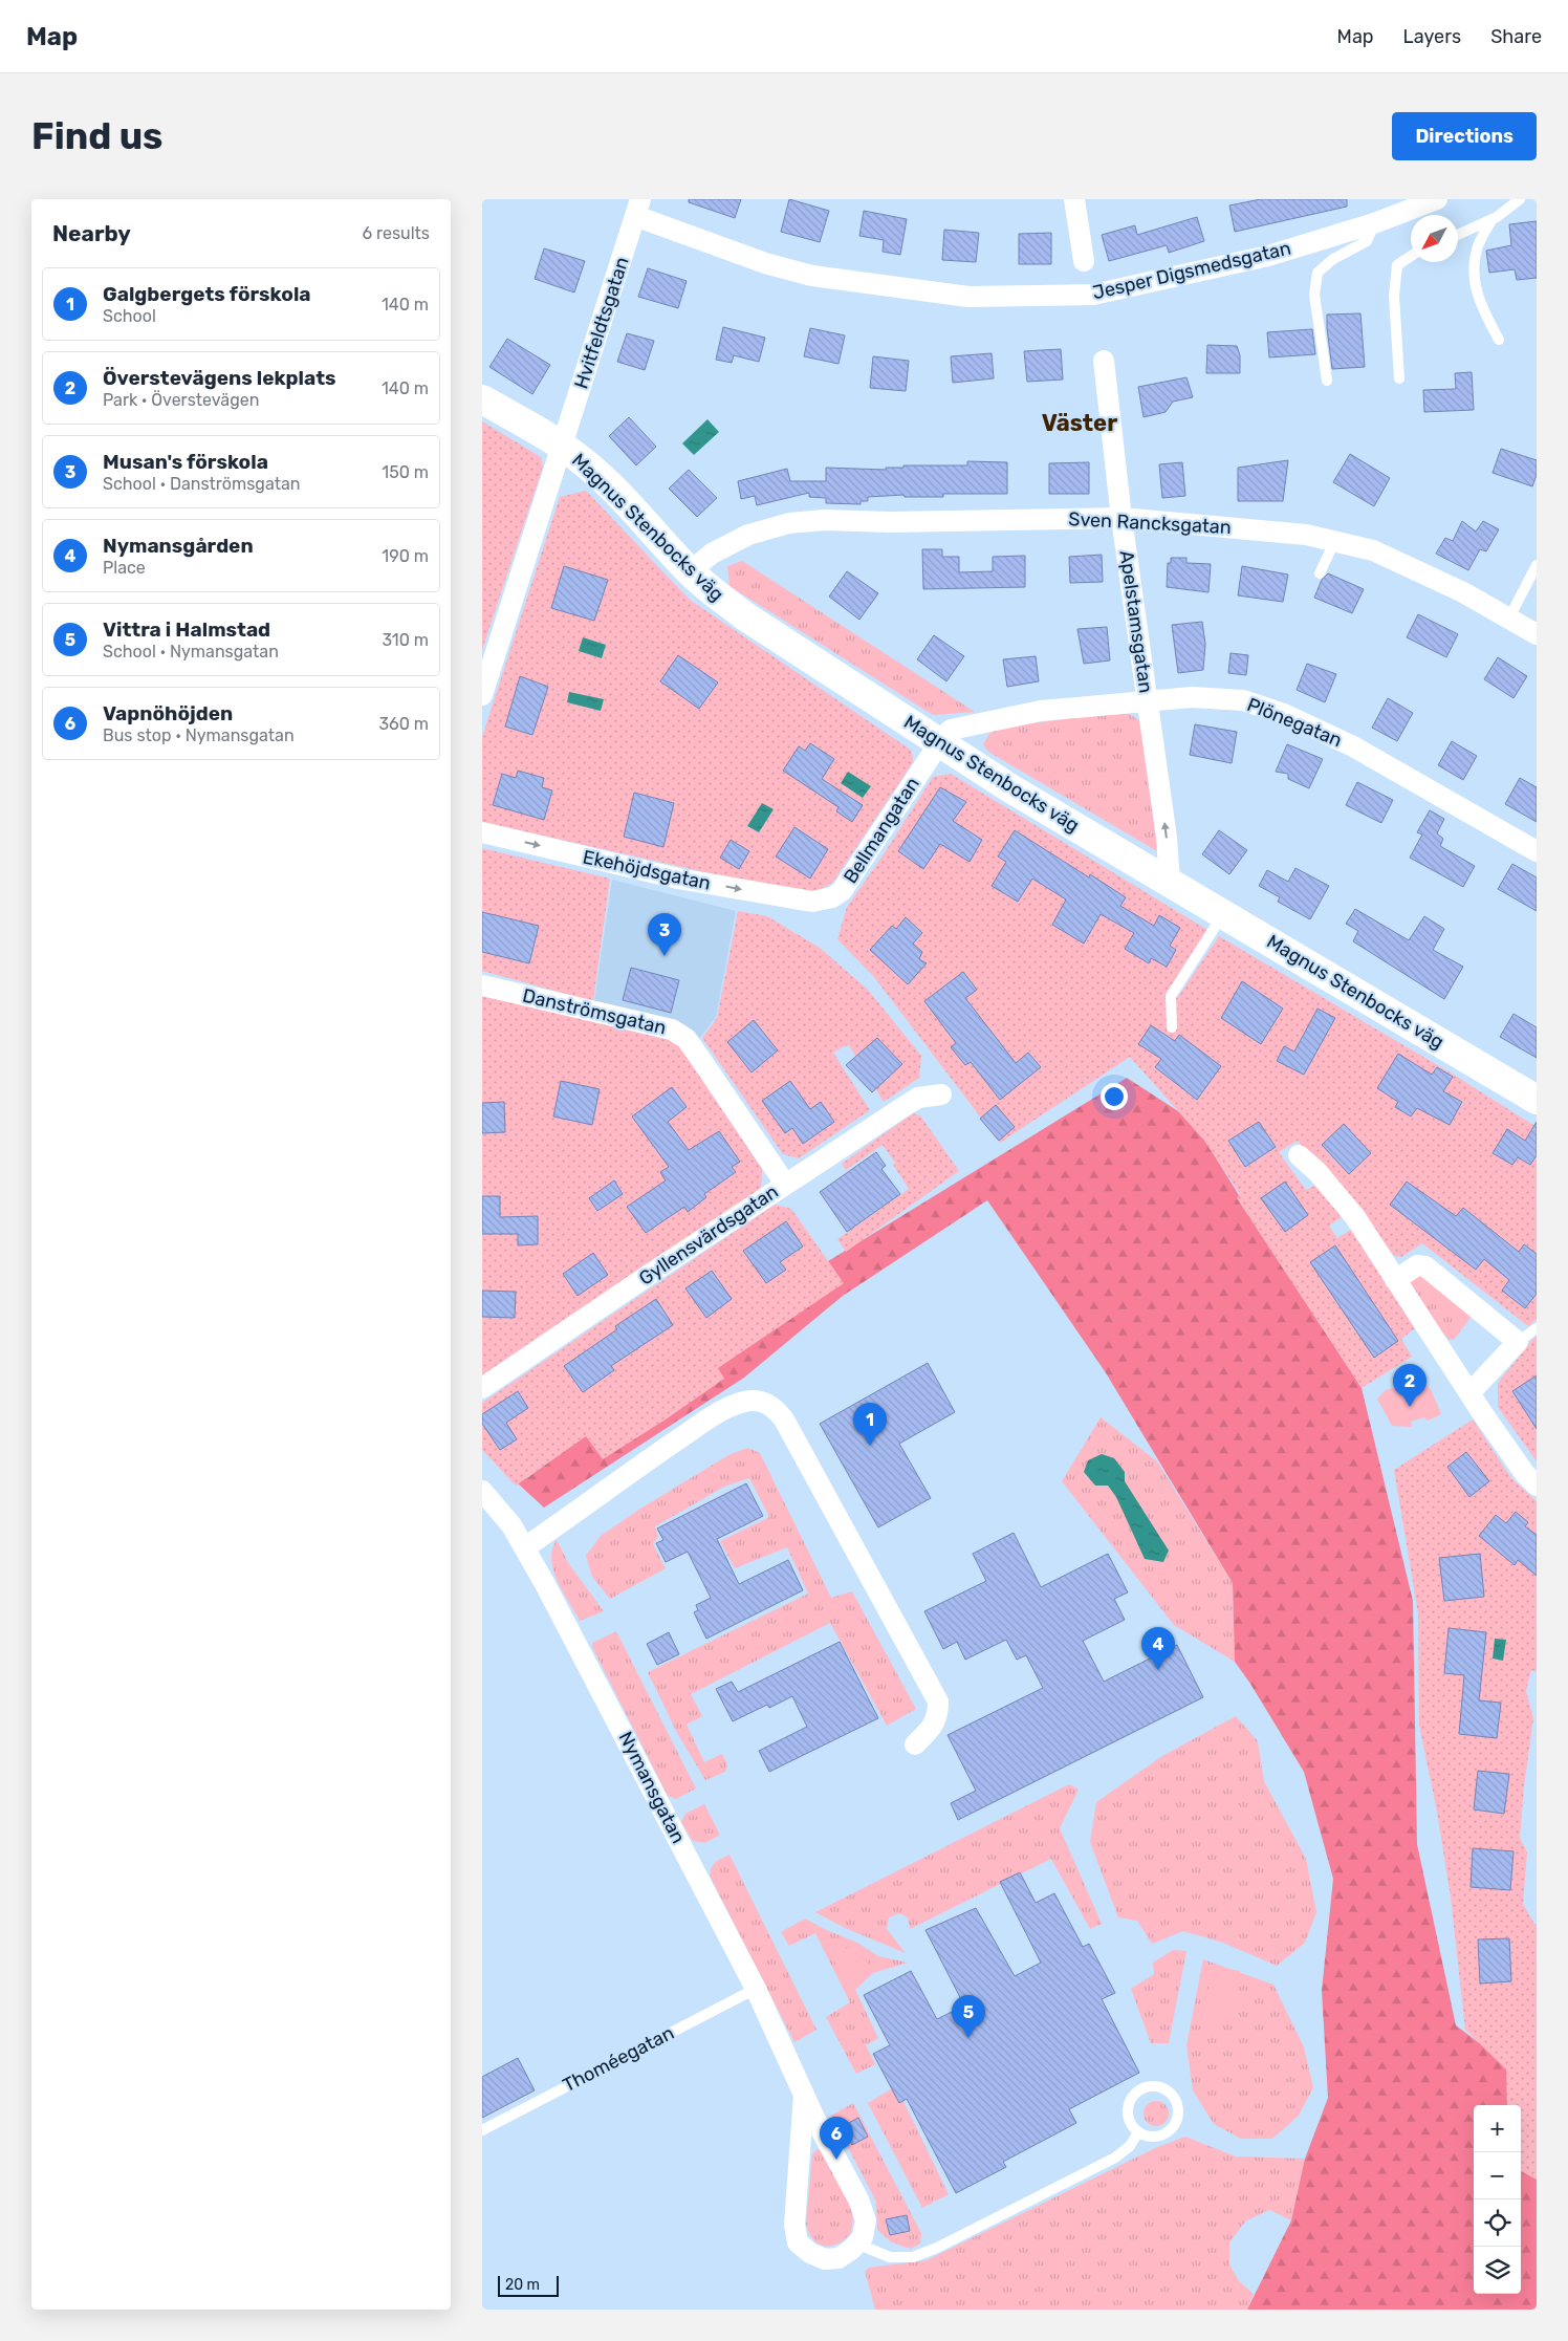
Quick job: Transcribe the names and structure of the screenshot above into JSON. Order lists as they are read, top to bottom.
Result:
{
  "streets": {
    "street": [
      "Jesper Digsmedsgatan",
      "Hvitfeldtsgatan",
      "Sven Rancksgatan",
      "Magnus Stenbocks väg",
      "Apelstamsgatan",
      "Plönegatan",
      "Bellmangatan",
      "Ekehöjdsgatan",
      "Danströmsgatan",
      "Gyllensvärdsgatan",
      "Nymansgatan"
    ],
    "lane": ["Thoméegatan"]
  },
  "crossings": [
    ["Jesper Digsmedsgatan", "Hvitfeldtsgatan"],
    ["Hvitfeldtsgatan", "Magnus Stenbocks väg"],
    ["Sven Rancksgatan", "Magnus Stenbocks väg"],
    ["Sven Rancksgatan", "Apelstamsgatan"],
    ["Magnus Stenbocks väg", "Apelstamsgatan"],
    ["Magnus Stenbocks väg", "Plönegatan"],
    ["Magnus Stenbocks väg", "Bellmangatan"],
    ["Apelstamsgatan", "Plönegatan"],
    ["Plönegatan", "Bellmangatan"],
    ["Bellmangatan", "Ekehöjdsgatan"],
    ["Danströmsgatan", "Gyllensvärdsgatan"],
    ["Nymansgatan", "Thoméegatan"]
  ],
  "one_way": ["Ekehöjdsgatan"],
  "districts": ["Väster"],
  "scale_bar": "20 m",
  "north": "bottom left",
  "page": {
    "header": "Map",
    "nav": ["Map", "Layers", "Share"],
    "buttons": "Directions",
    "title": "Find us",
    "heading": ["Nearby", "6 results"],
    "list": [
      {
        "mark": "1",
        "name": "Galgbergets förskola",
        "note": "School",
        "value": "140 m"
      },
      {
        "mark": "2",
        "name": "Överstevägens lekplats",
        "note": "Park · Överstevägen",
        "value": "140 m"
      },
      {
        "mark": "3",
        "name": "Musan's förskola",
        "note": "School · Danströmsgatan",
        "value": "150 m"
      },
      {
        "mark": "4",
        "name": "Nymansgården",
        "note": "Place",
        "value": "190 m"
      },
      {
        "mark": "5",
        "name": "Vittra i Halmstad",
        "note": "School · Nymansgatan",
        "value": "310 m"
      },
      {
        "mark": "6",
        "name": "Vapnöhöjden",
        "note": "Bus stop · Nymansgatan",
        "value": "360 m"
      }
    ],
    "pins": [
      "3",
      "2",
      "1",
      "4",
      "5",
      "6"
    ],
    "map_buttons": ["+", "−"],
    "scale": "20 m"
  }
}
